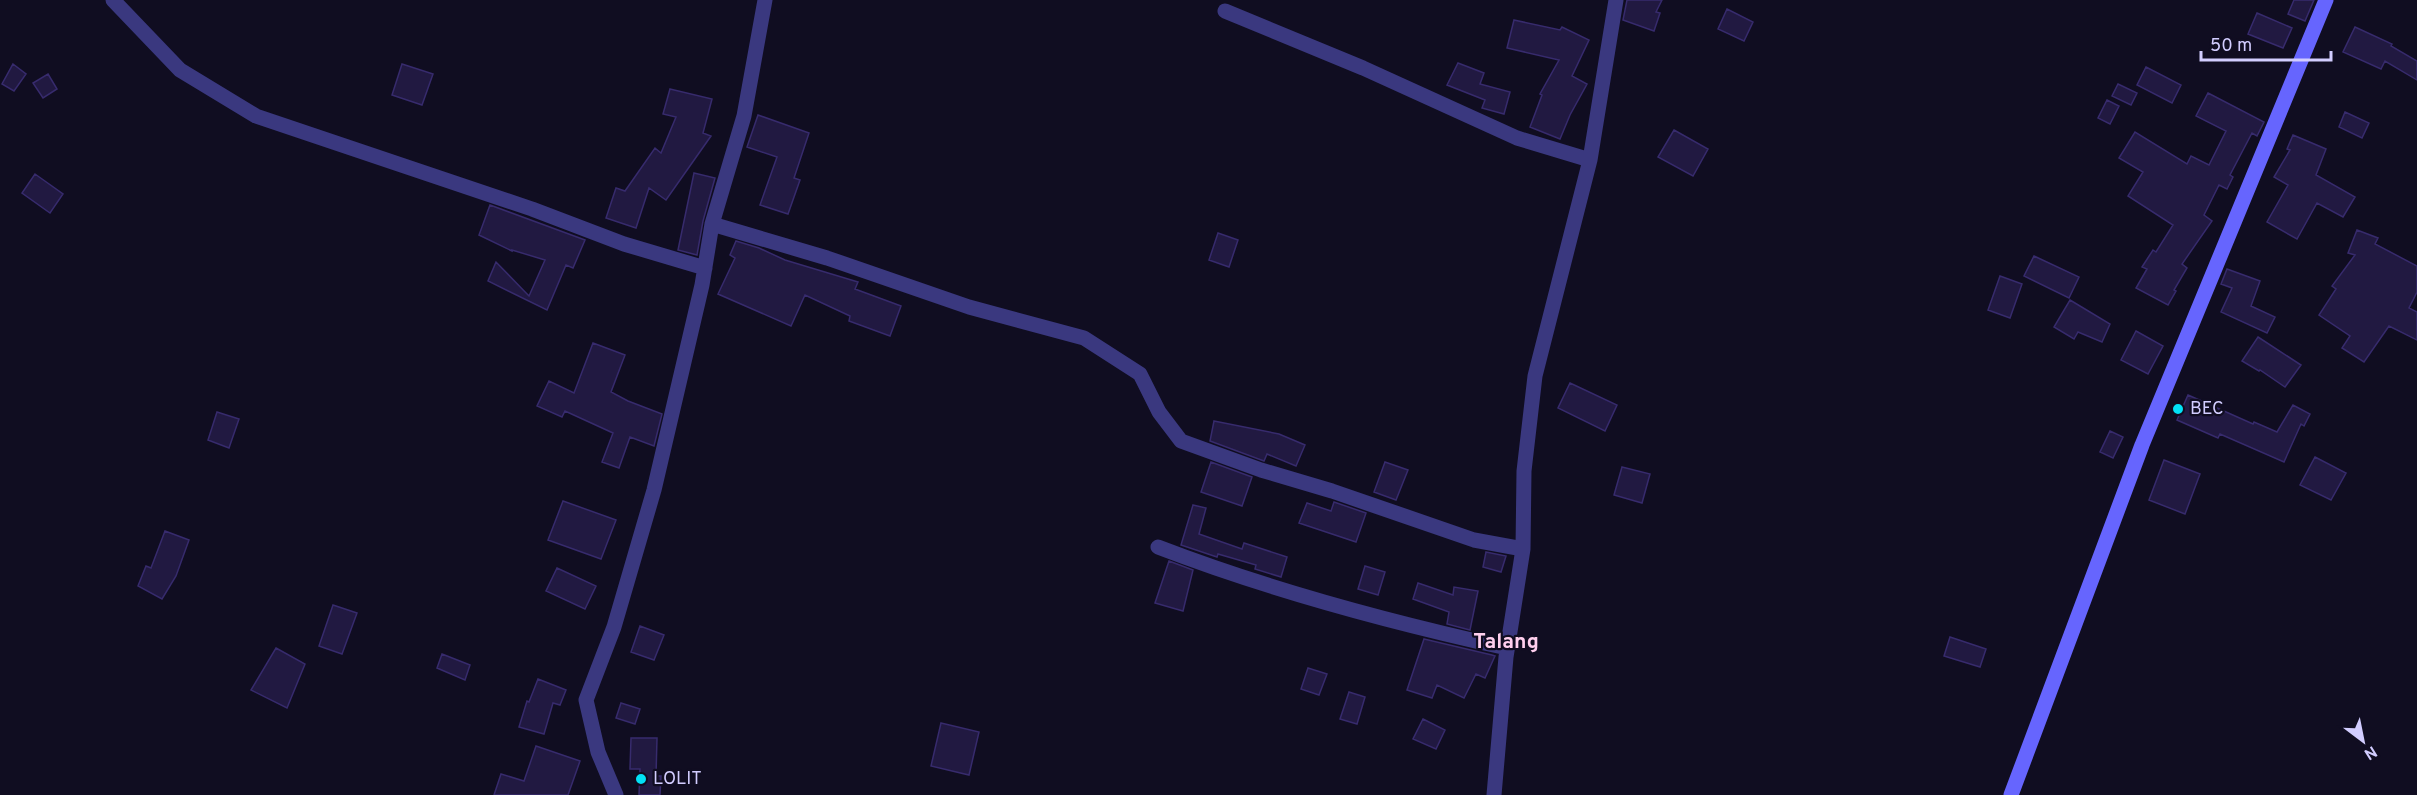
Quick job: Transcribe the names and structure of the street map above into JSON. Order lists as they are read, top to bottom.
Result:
{
  "districts": ["Talang"],
  "places": ["BEC", "LOLIT"],
  "scale_bar": "50 m",
  "north": "bottom right"
}
